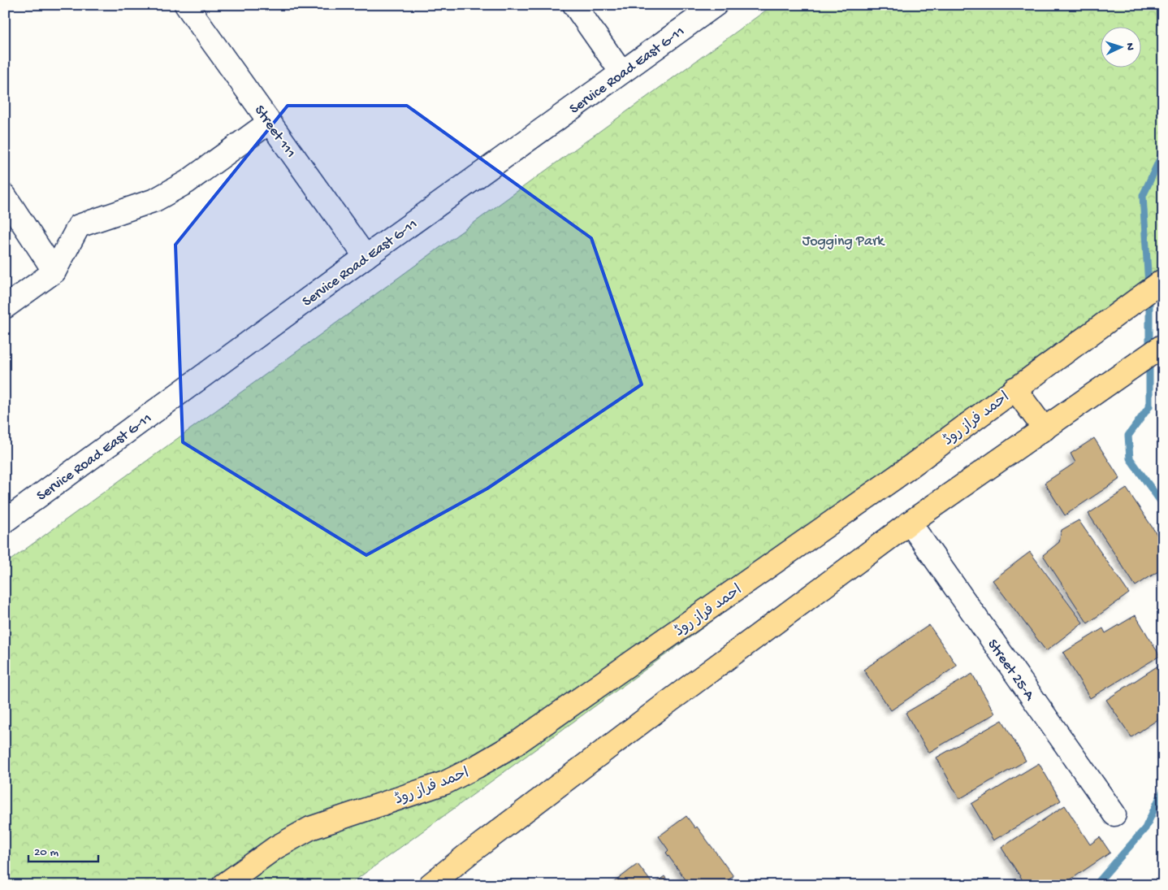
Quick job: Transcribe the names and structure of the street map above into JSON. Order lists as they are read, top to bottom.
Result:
{
  "streets": {
    "main road": ["احمد فراز روڈ"],
    "street": ["Service Road East G-11", "Street 111", "Street 25-A"]
  },
  "crossings": [
    ["Service Road East G-11", "Street 111"]
  ],
  "parks": ["Jogging Park"],
  "scale_bar": "20 m",
  "north": "right"
}
